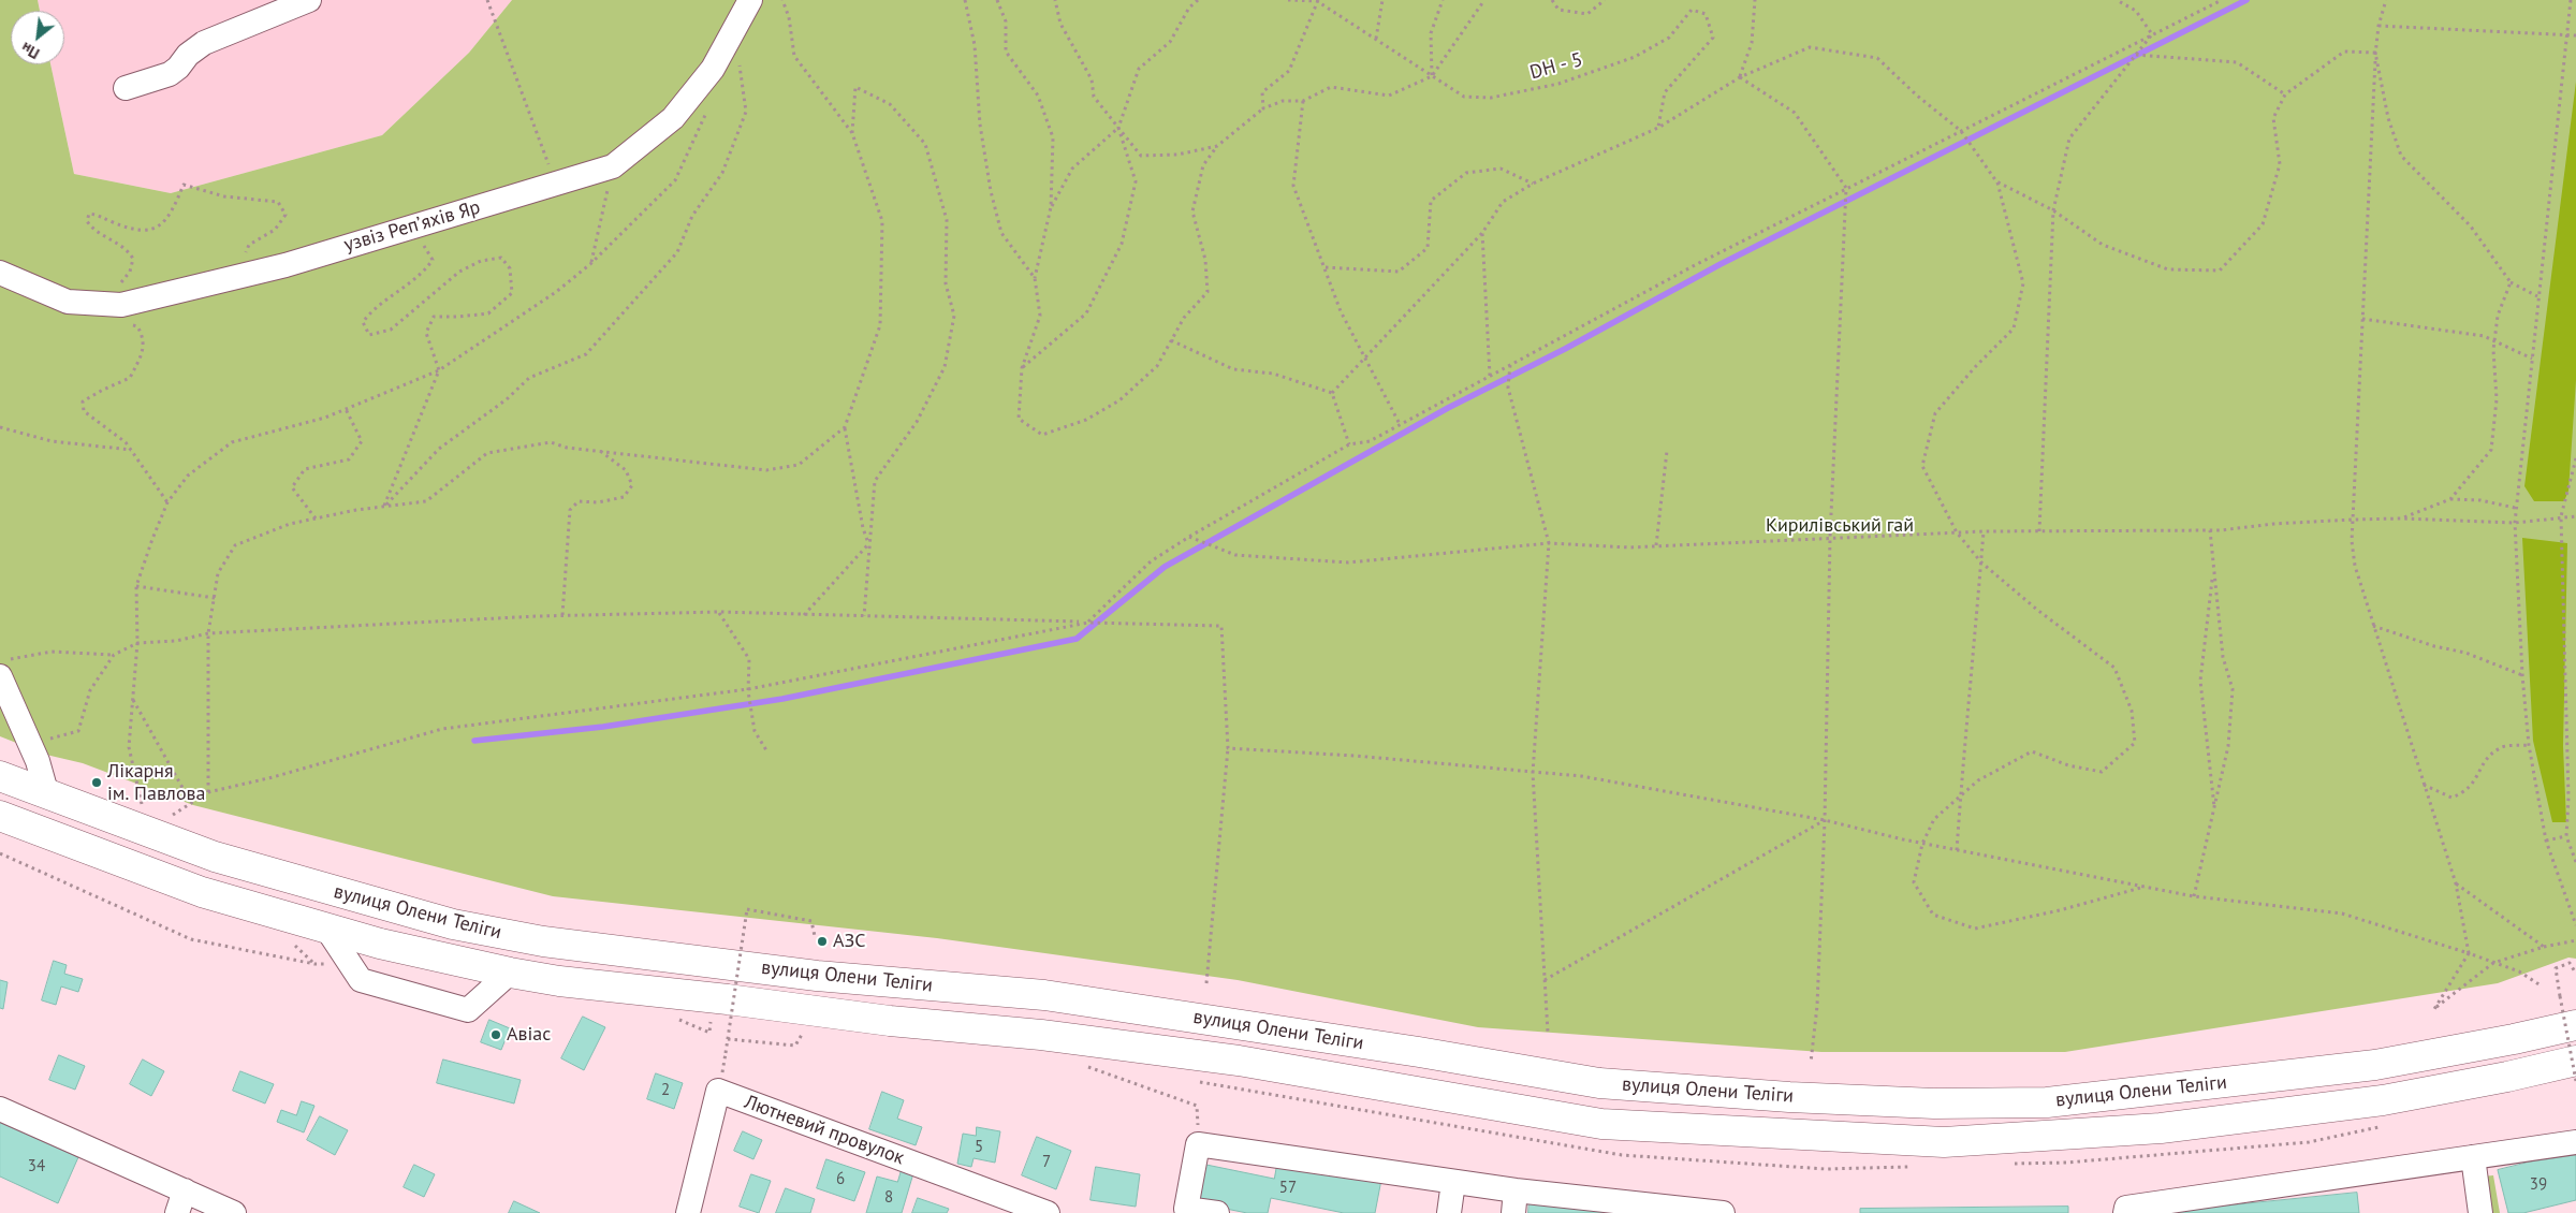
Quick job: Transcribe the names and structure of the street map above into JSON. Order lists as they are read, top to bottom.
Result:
{
  "streets": {
    "main road": ["вулиця Олени Теліги"],
    "street": ["узвіз Репʼяхів Яр", "Лютневий провулок"],
    "path": ["DH - 5"]
  },
  "parks": ["Кирилівський гай"],
  "places": ["Лікарня ім. Павлова", "АЗС", "Авіас"],
  "house_numbers": [
    "2",
    "5",
    "7",
    "34",
    "6",
    "39",
    "57",
    "8"
  ],
  "north": "bottom left"
}
